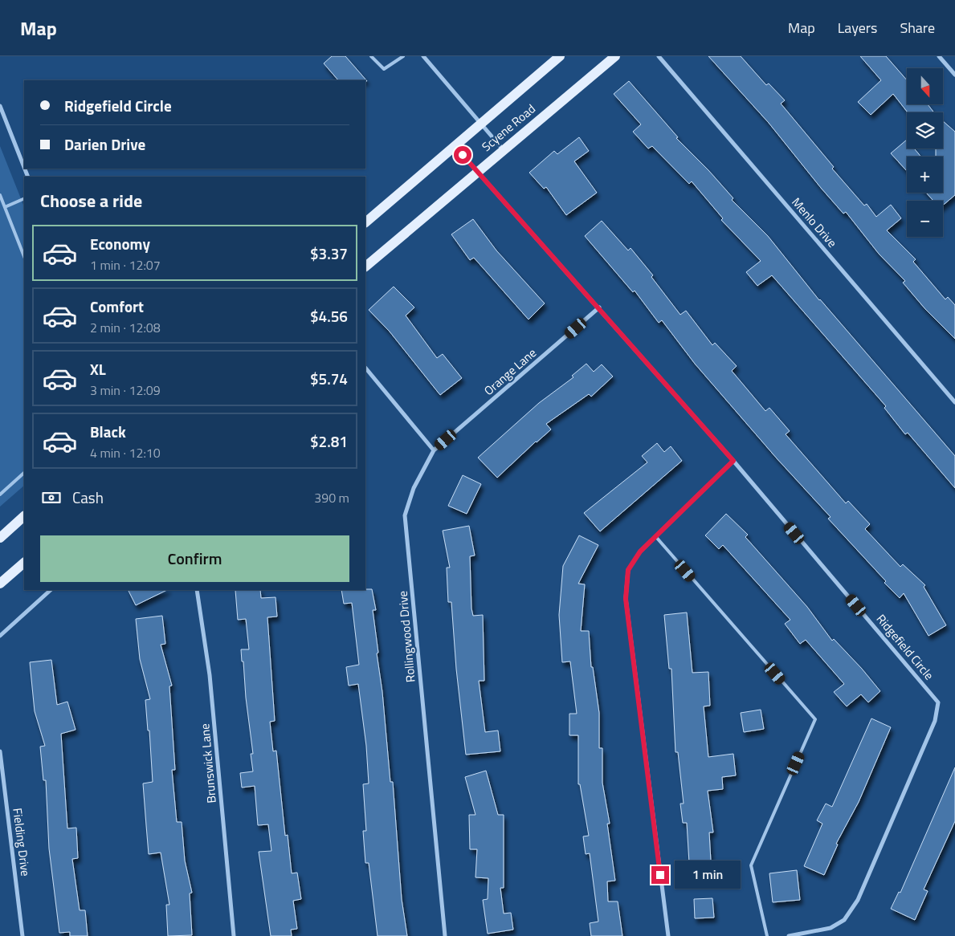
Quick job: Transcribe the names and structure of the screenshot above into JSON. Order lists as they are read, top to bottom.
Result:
{
  "streets": {
    "main road": ["Scyene Road"],
    "street": [
      "Menlo Drive",
      "Orange Lane",
      "Rollingwood Drive",
      "Ridgefield Circle",
      "Brunswick Lane",
      "Fielding Drive"
    ]
  },
  "crossings": [
    ["Scyene Road", "Ridgefield Circle"],
    ["Orange Lane", "Rollingwood Drive"],
    ["Orange Lane", "Ridgefield Circle"]
  ],
  "north": "bottom",
  "page": {
    "header": "Map",
    "nav": ["Map", "Layers", "Share"],
    "map_buttons": ["+", "−"],
    "banner": ["Ridgefield Circle", "Darien Drive"],
    "heading": "Choose a ride",
    "list": [
      {
        "name": "Economy",
        "note": "1 min · 12:07",
        "value": "$3.37"
      },
      {
        "name": "Comfort",
        "note": "2 min · 12:08",
        "value": "$4.56"
      },
      {
        "name": "XL",
        "note": "3 min · 12:09",
        "value": "$5.74"
      },
      {
        "name": "Black",
        "note": "4 min · 12:10",
        "value": "$2.81"
      }
    ],
    "pay": ["Cash", "390 m"],
    "buttons": "Confirm",
    "bubble": "1 min"
  }
}
